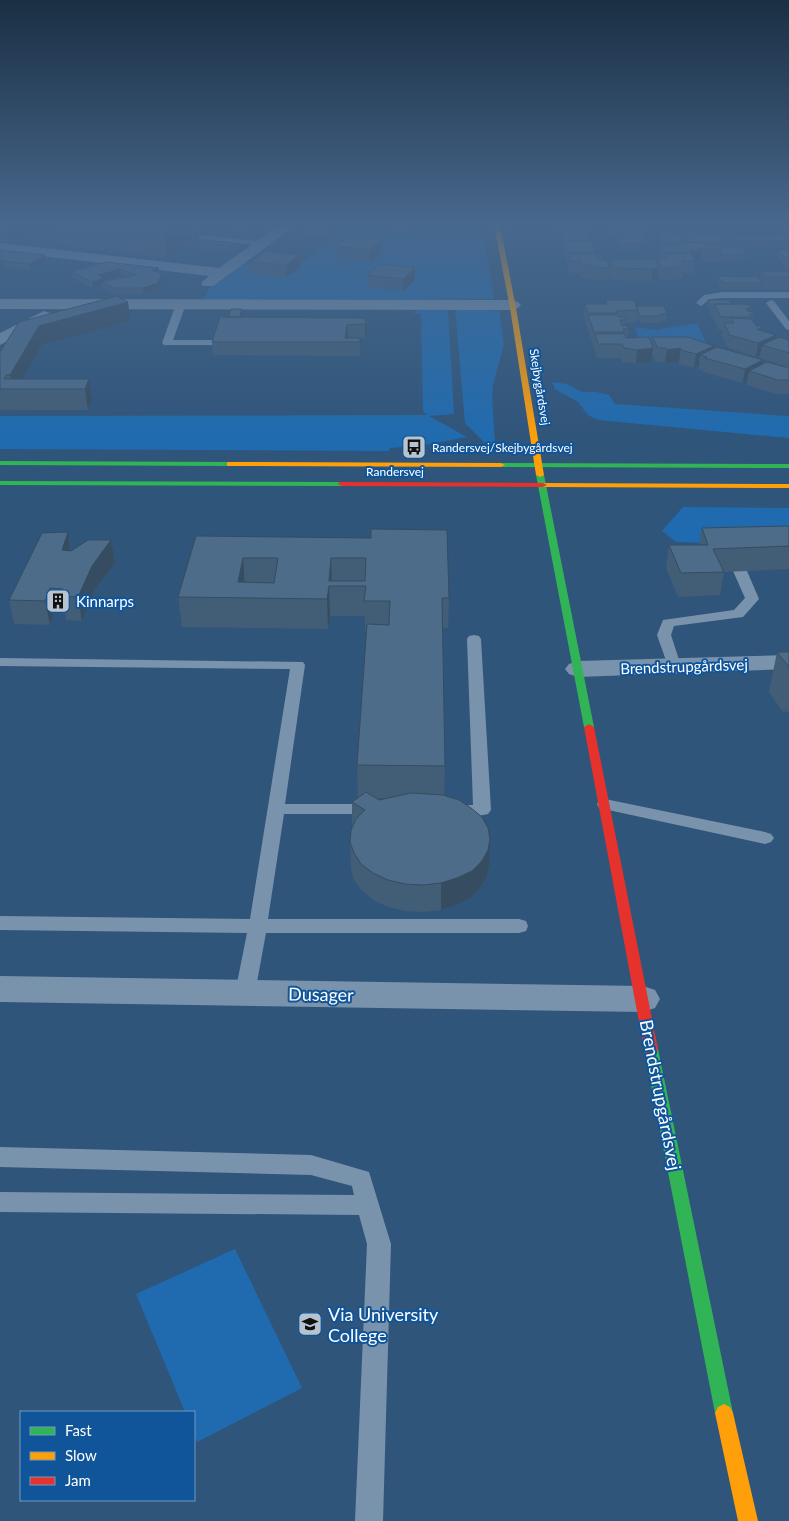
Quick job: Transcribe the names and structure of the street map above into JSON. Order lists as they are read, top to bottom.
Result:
{
  "streets": {
    "street": [
      "Skejbygårdsvej",
      "Randersvej",
      "Brendstrupgårdsvej",
      "Dusager"
    ]
  },
  "crossings": [
    ["Skejbygårdsvej", "Randersvej"],
    ["Skejbygårdsvej", "Brendstrupgårdsvej"],
    ["Randersvej", "Brendstrupgårdsvej"],
    ["Brendstrupgårdsvej", "Dusager"]
  ],
  "places": {
    "bus stop": ["Randersvej/Skejbygårdsvej"],
    "building": ["Kinnarps"],
    "school or university": ["Via University College"]
  },
  "legend": ["Fast", "Slow", "Jam"]
}
